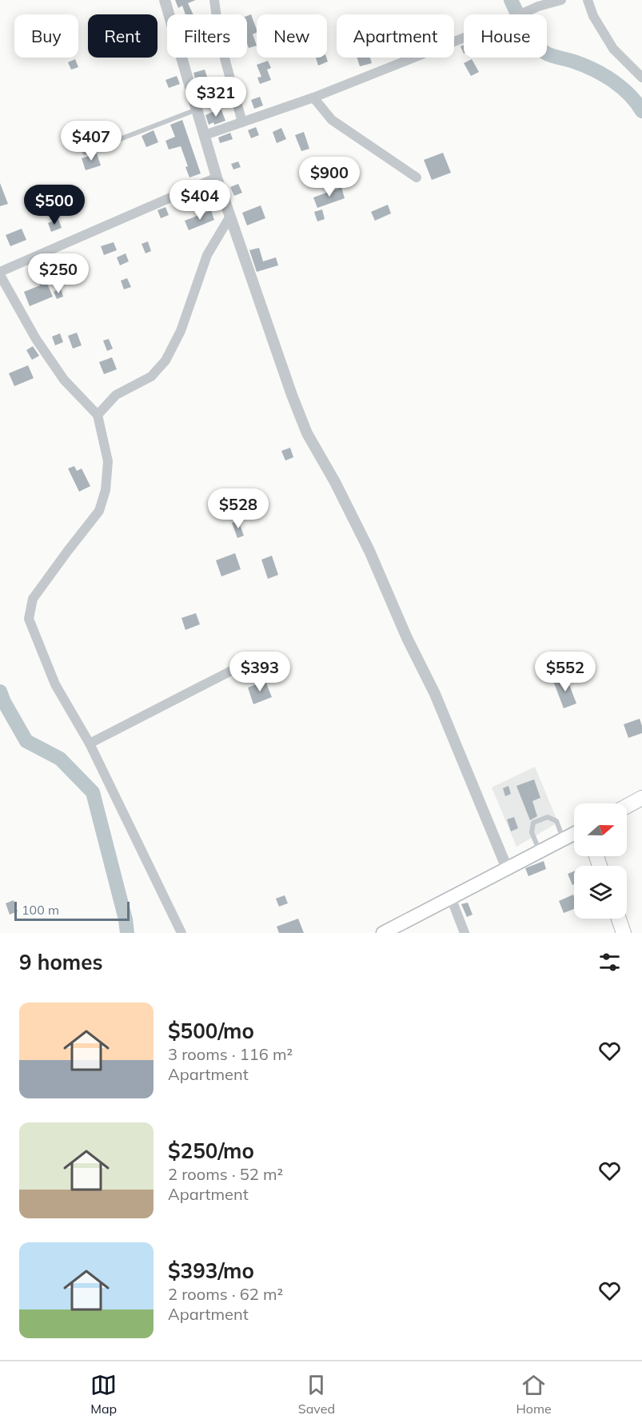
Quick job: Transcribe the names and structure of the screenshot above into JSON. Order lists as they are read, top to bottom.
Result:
{
  "scale_bar": "100 m",
  "north": "right",
  "page": {
    "chip": [
      "Buy",
      "Rent",
      "Filters",
      "New",
      "Apartment",
      "House"
    ],
    "price": [
      "$321",
      "$407",
      "$900",
      "$404",
      "$500",
      "$250",
      "$528",
      "$393",
      "$552"
    ],
    "scale": "100 m",
    "heading": "9 homes",
    "list": [
      {
        "name": "$500/mo",
        "note": "3 rooms · 116 m² · Apartment"
      },
      {
        "name": "$250/mo",
        "note": "2 rooms · 52 m² · Apartment"
      },
      {
        "name": "$393/mo",
        "note": "2 rooms · 62 m² · Apartment"
      }
    ],
    "tabs": ["Map", "Saved", "Home"]
  }
}
